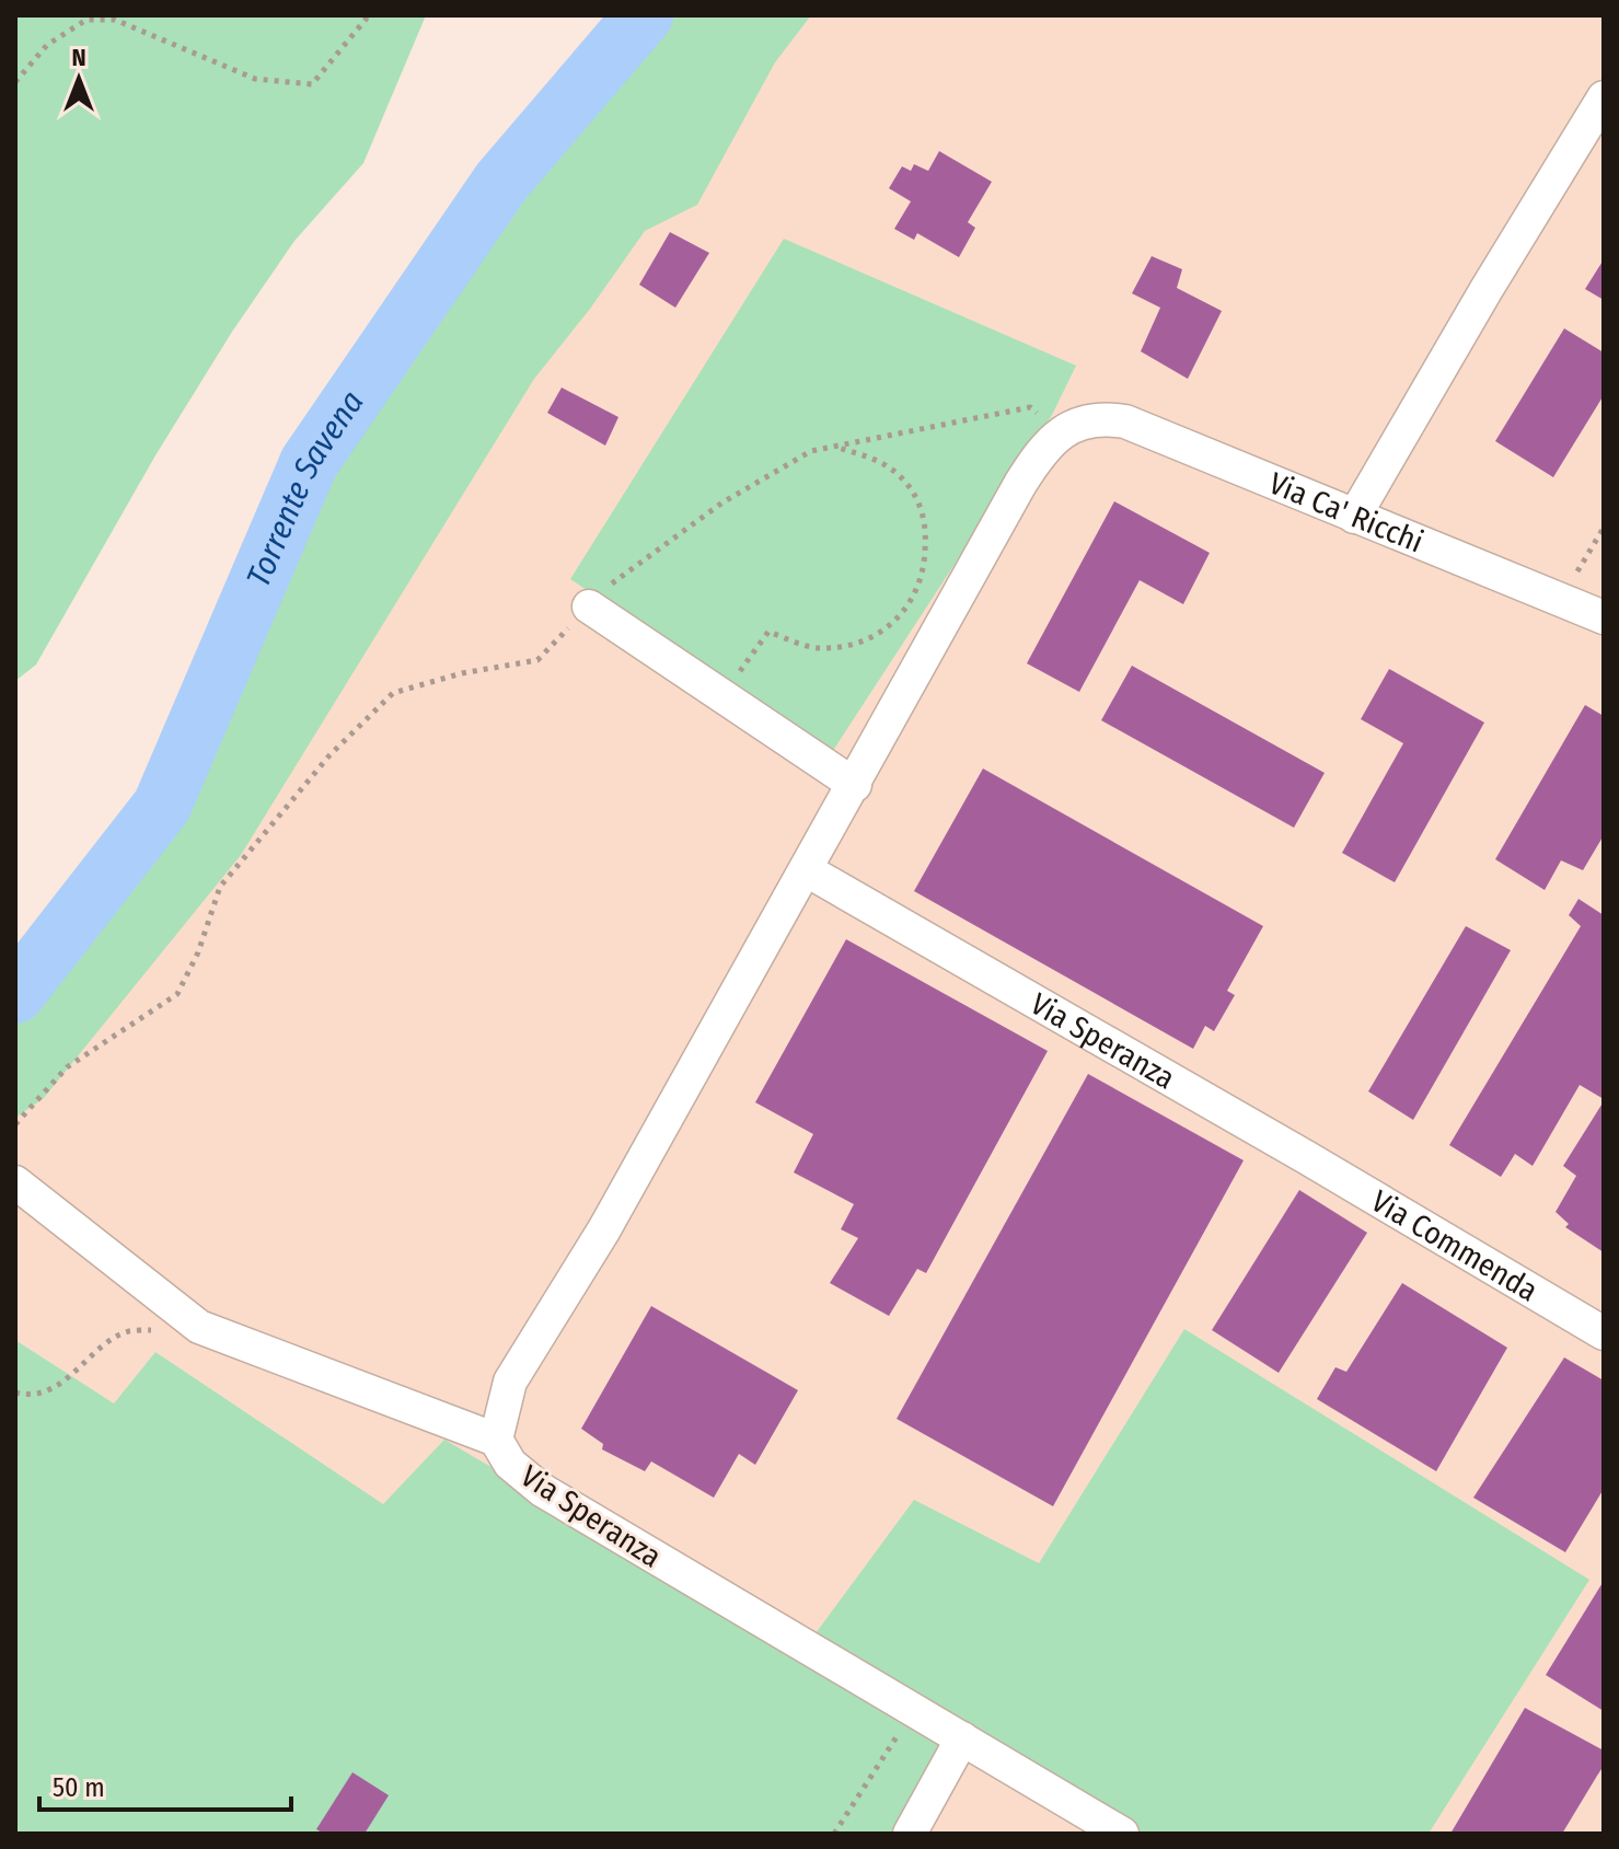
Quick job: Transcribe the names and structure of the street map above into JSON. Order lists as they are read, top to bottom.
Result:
{
  "streets": {
    "street": ["Via Ca' Ricchi", "Via Speranza", "Via Commenda"]
  },
  "crossings": [
    ["Via Ca' Ricchi", "Via Speranza"],
    ["Via Speranza", "Via Commenda"]
  ],
  "water": ["Torrente Savena"],
  "scale_bar": "50 m",
  "north": "top"
}
